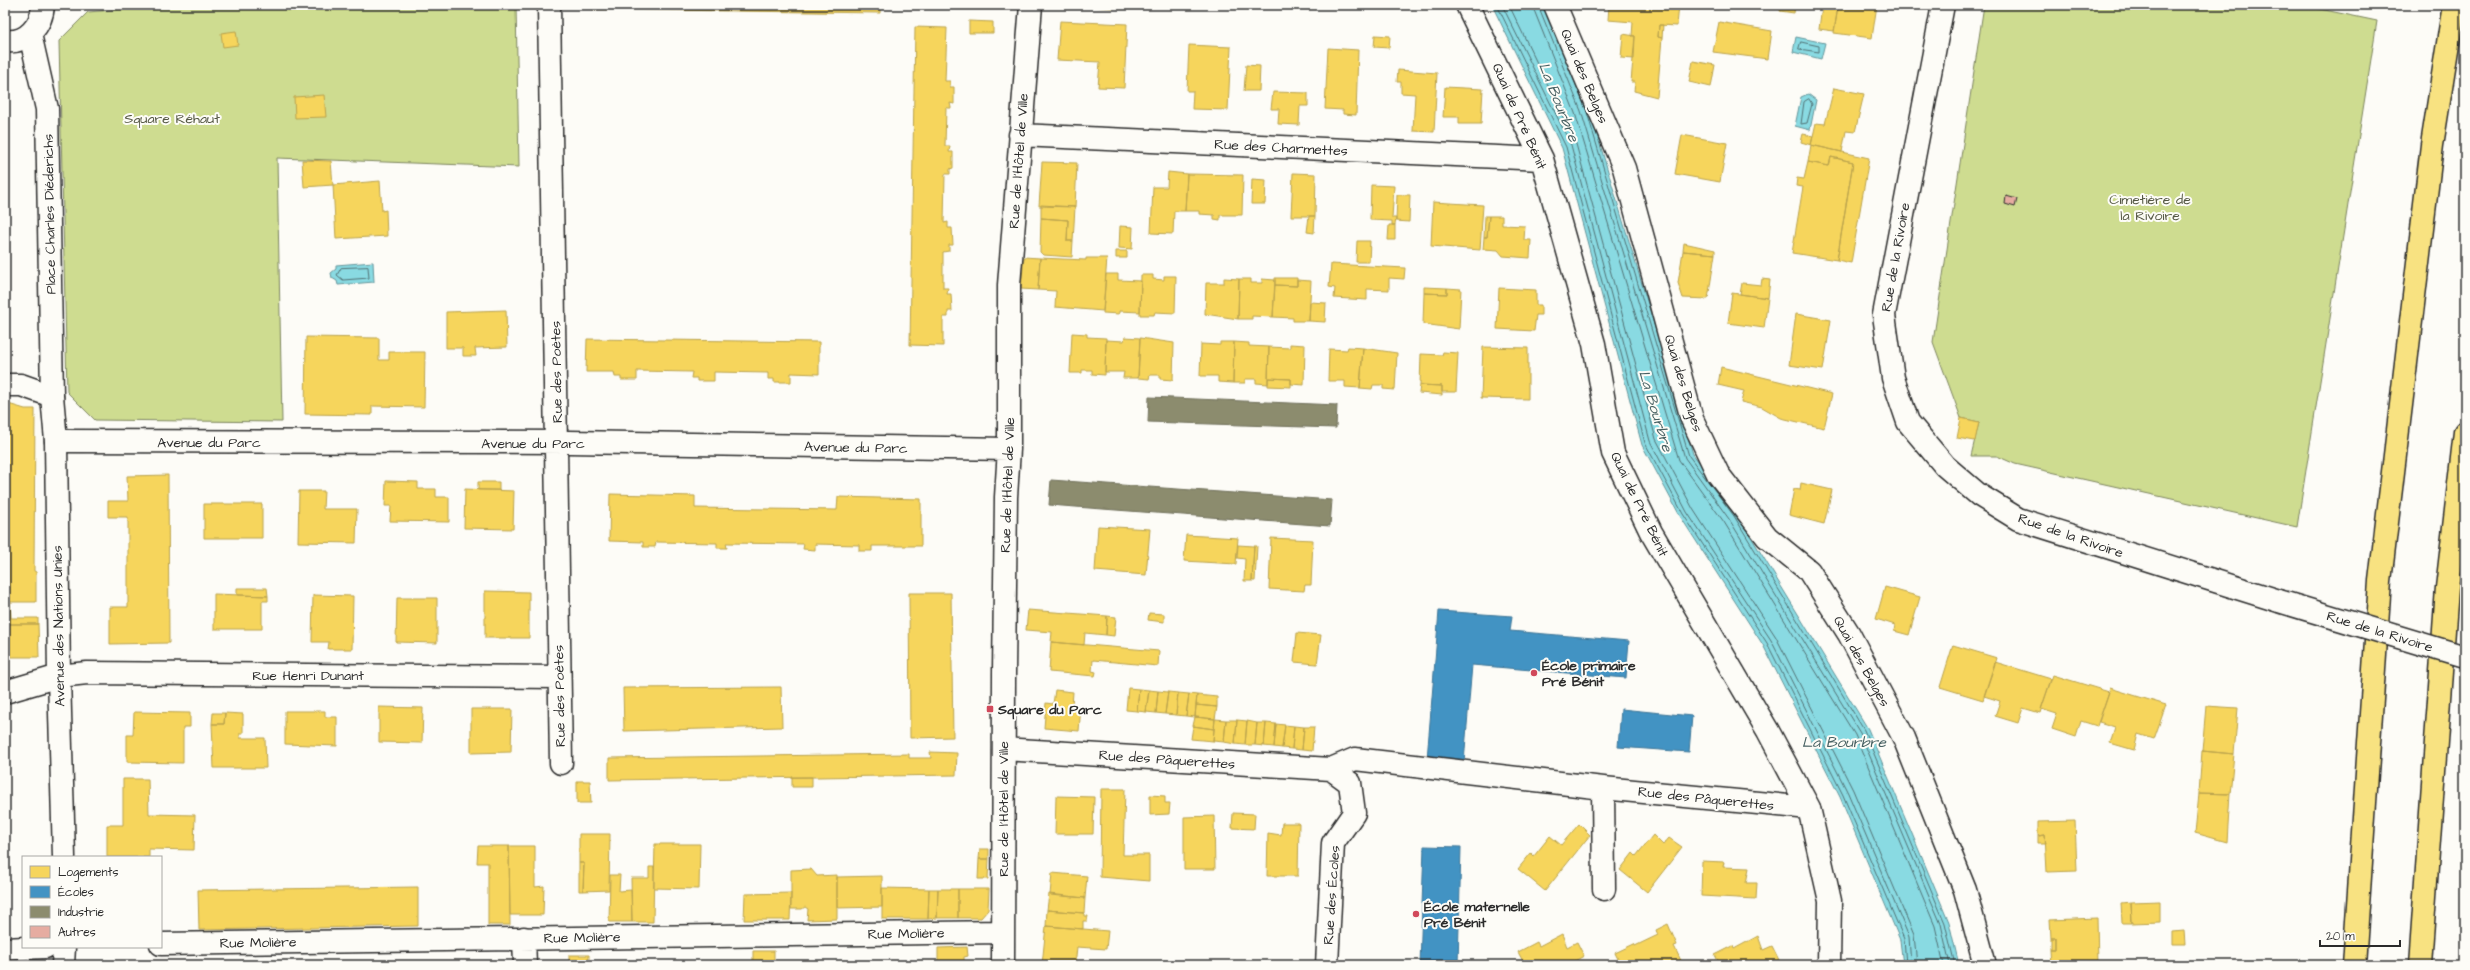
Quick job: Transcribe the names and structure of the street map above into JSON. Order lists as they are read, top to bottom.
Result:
{
  "streets": {
    "street": [
      "Quai des Belges",
      "Quai de Pré Bénit",
      "Rue des Charmettes",
      "Rue de l'Hôtel de Ville",
      "Place Charles Diéderichs",
      "Rue de la Rivoire",
      "Rue des Poètes",
      "Avenue du Parc",
      "Avenue des Nations Unies",
      "Rue Henri Dunant",
      "Rue des Pâquerettes",
      "Rue des Écoles",
      "Rue Molière"
    ]
  },
  "crossings": [
    ["Quai de Pré Bénit", "Rue des Charmettes"],
    ["Quai de Pré Bénit", "Rue des Pâquerettes"],
    ["Rue des Charmettes", "Rue de l'Hôtel de Ville"],
    ["Rue de l'Hôtel de Ville", "Avenue du Parc"],
    ["Rue de l'Hôtel de Ville", "Rue des Pâquerettes"],
    ["Rue de l'Hôtel de Ville", "Rue Molière"],
    ["Place Charles Diéderichs", "Avenue des Nations Unies"],
    ["Rue des Poètes", "Avenue du Parc"],
    ["Rue des Poètes", "Rue Henri Dunant"],
    ["Avenue du Parc", "Avenue des Nations Unies"],
    ["Avenue des Nations Unies", "Rue Henri Dunant"],
    ["Rue des Pâquerettes", "Rue des Écoles"]
  ],
  "water": ["La Bourbre"],
  "parks": ["Square Réhaut", "Cimetière de la Rivoire"],
  "places": {
    "other": ["École primaire Pré Bénit", "École maternelle Pré Bénit"],
    "transit": ["Square du Parc"]
  },
  "legend": [
    "Logements",
    "Écoles",
    "Industrie",
    "Autres"
  ],
  "scale_bar": "20 m"
}
